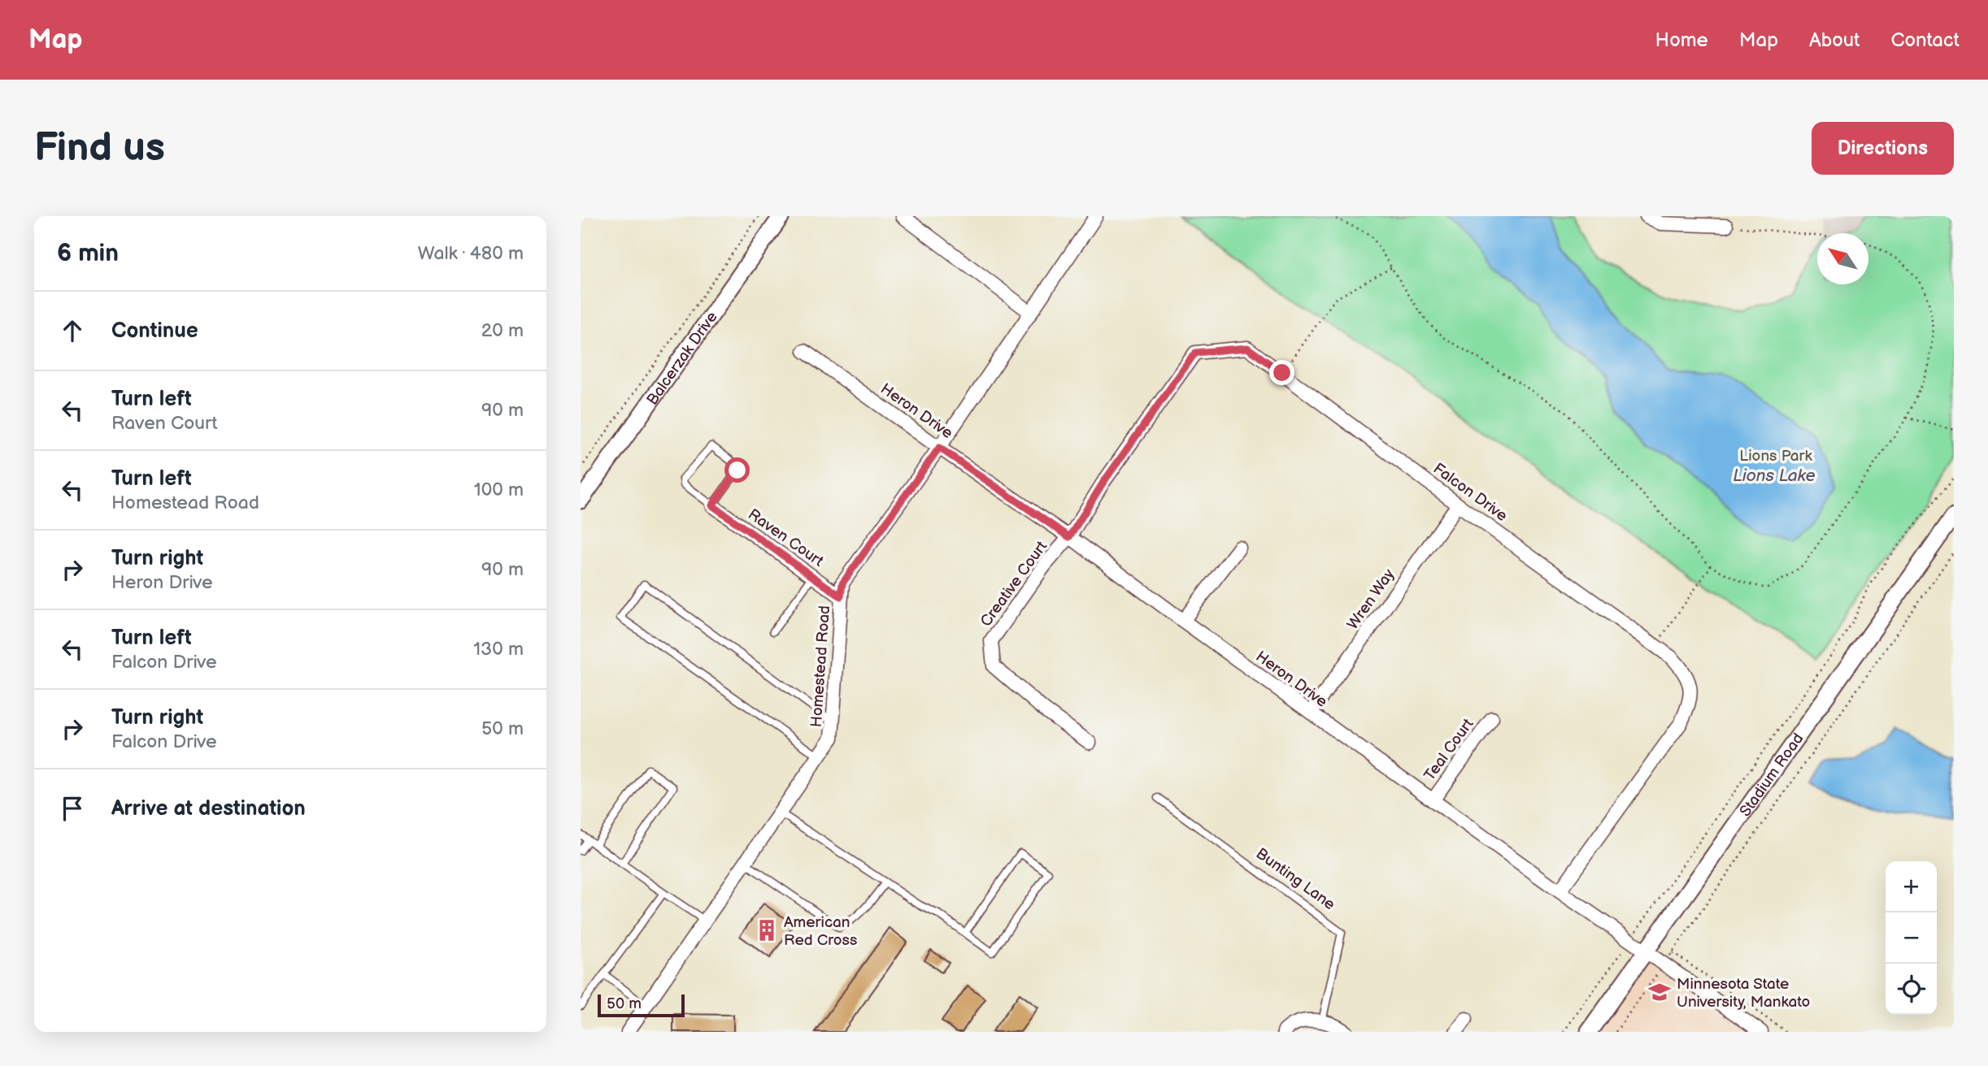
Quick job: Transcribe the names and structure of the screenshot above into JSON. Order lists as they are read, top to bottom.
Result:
{
  "streets": {
    "street": [
      "Balcerzak Drive",
      "Heron Drive",
      "Falcon Drive",
      "Raven Court",
      "Creative Court",
      "Wren Way",
      "Homestead Road",
      "Teal Court",
      "Stadium Road"
    ],
    "lane": ["Bunting Lane"]
  },
  "crossings": [
    ["Heron Drive", "Falcon Drive"],
    ["Heron Drive", "Creative Court"],
    ["Heron Drive", "Wren Way"],
    ["Heron Drive", "Homestead Road"],
    ["Heron Drive", "Teal Court"],
    ["Heron Drive", "Stadium Road"],
    ["Falcon Drive", "Creative Court"],
    ["Falcon Drive", "Wren Way"],
    ["Raven Court", "Homestead Road"]
  ],
  "water": ["Lions Lake"],
  "parks": ["Lions Park"],
  "places": {
    "building": ["American Red Cross"],
    "school or university": ["Minnesota State University, Mankato"]
  },
  "scale_bar": "50 m",
  "north": "top left",
  "page": {
    "header": "Map",
    "nav": [
      "Home",
      "Map",
      "About",
      "Contact"
    ],
    "buttons": "Directions",
    "title": "Find us",
    "heading": ["6 min", "Walk · 480 m"],
    "list": [
      ["Continue", "20 m"],
      ["Turn left", "Raven Court", "90 m"],
      ["Turn left", "Homestead Road", "100 m"],
      ["Turn right", "Heron Drive", "90 m"],
      ["Turn left", "Falcon Drive", "130 m"],
      ["Turn right", "Falcon Drive", "50 m"],
      "Arrive at destination"
    ],
    "map_buttons": ["+", "−"],
    "scale": "50 m"
  }
}
